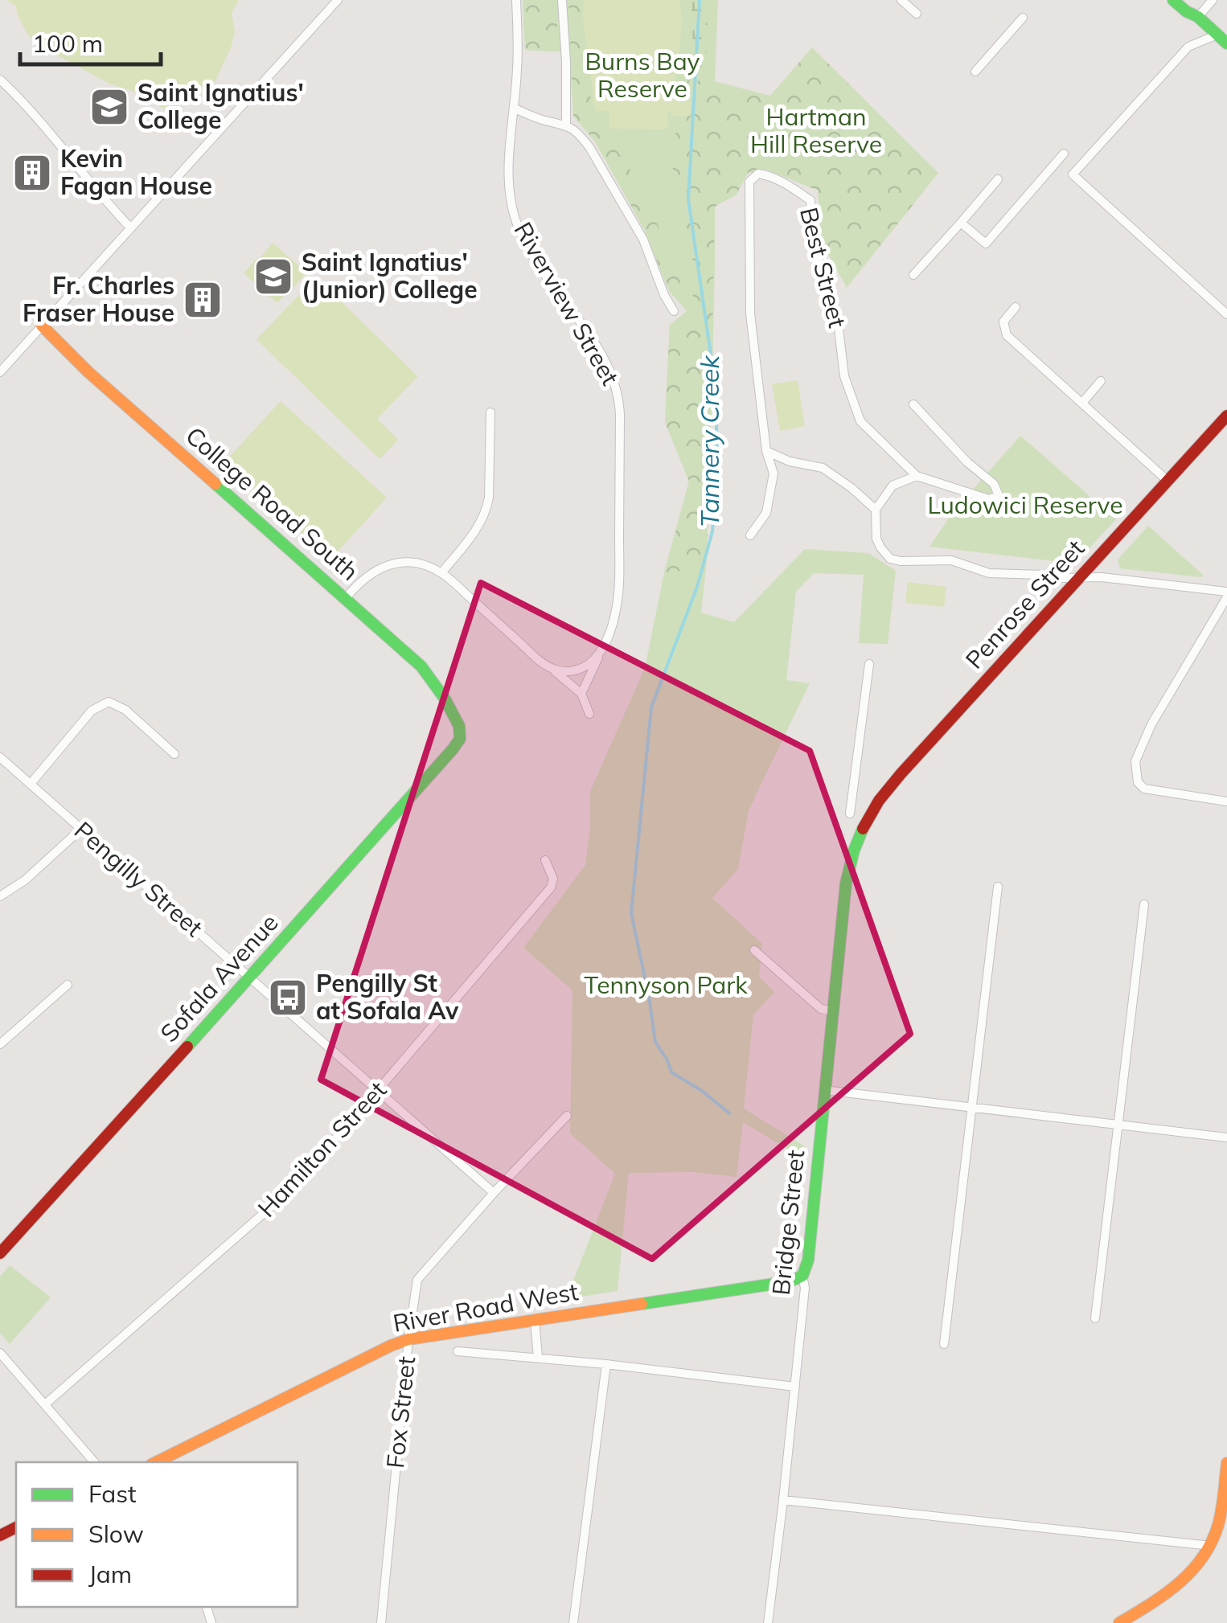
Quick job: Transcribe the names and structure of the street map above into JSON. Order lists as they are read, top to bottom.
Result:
{
  "streets": {
    "main road": [
      "College Road South",
      "Penrose Street",
      "Sofala Avenue",
      "Bridge Street",
      "River Road West"
    ],
    "street": [
      "Best Street",
      "Riverview Street",
      "Pengilly Street",
      "Hamilton Street",
      "Fox Street"
    ]
  },
  "crossings": [
    ["College Road South", "Sofala Avenue"],
    ["Penrose Street", "Bridge Street"],
    ["Pengilly Street", "Sofala Avenue"],
    ["Pengilly Street", "Hamilton Street"],
    ["Pengilly Street", "Fox Street"],
    ["Bridge Street", "River Road West"],
    ["River Road West", "Fox Street"]
  ],
  "water": ["Tannery Creek"],
  "parks": [
    "Burns Bay Reserve",
    "Hartman Hill Reserve",
    "Ludowici Reserve",
    "Tennyson Park"
  ],
  "places": {
    "school or university": ["Saint Ignatius' College", "Saint Ignatius' (Junior) College"],
    "building": ["Kevin Fagan House", "Fr. Charles Fraser House"],
    "bus stop": ["Pengilly St at Sofala Av"]
  },
  "legend": ["Fast", "Slow", "Jam"],
  "scale_bar": "100 m"
}
